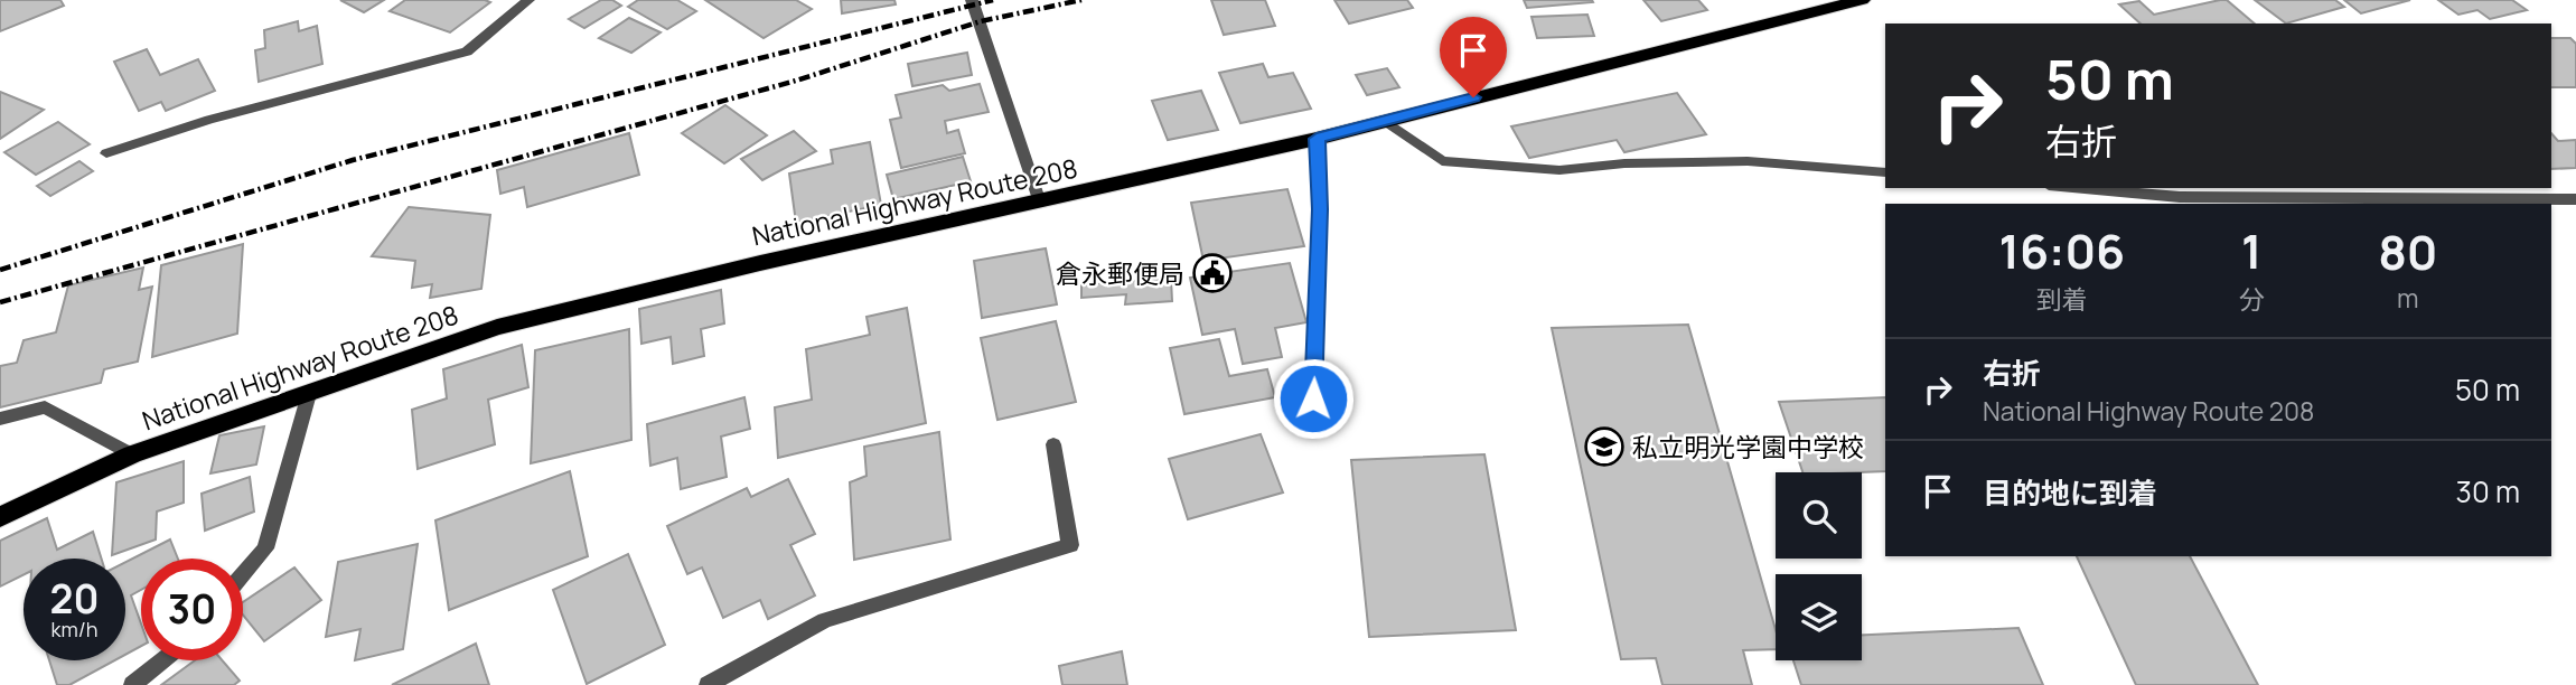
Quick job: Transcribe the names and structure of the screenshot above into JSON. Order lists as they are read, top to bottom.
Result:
{
  "streets": {
    "highway": ["National Highway Route 208"]
  },
  "places": {
    "public building": ["倉永郵便局"],
    "school or university": ["私立明光学園中学校"]
  },
  "page": {
    "turn": ["50 m", "右折"],
    "eta": [
      "16:06",
      "到着",
      "1",
      "分",
      "80",
      "m"
    ],
    "list": [
      {
        "name": "右折",
        "note": "National Highway Route 208",
        "value": "50 m"
      },
      {
        "name": "目的地に到着",
        "value": "30 m"
      }
    ],
    "speed": "20 km/h",
    "limit": "30"
  }
}
